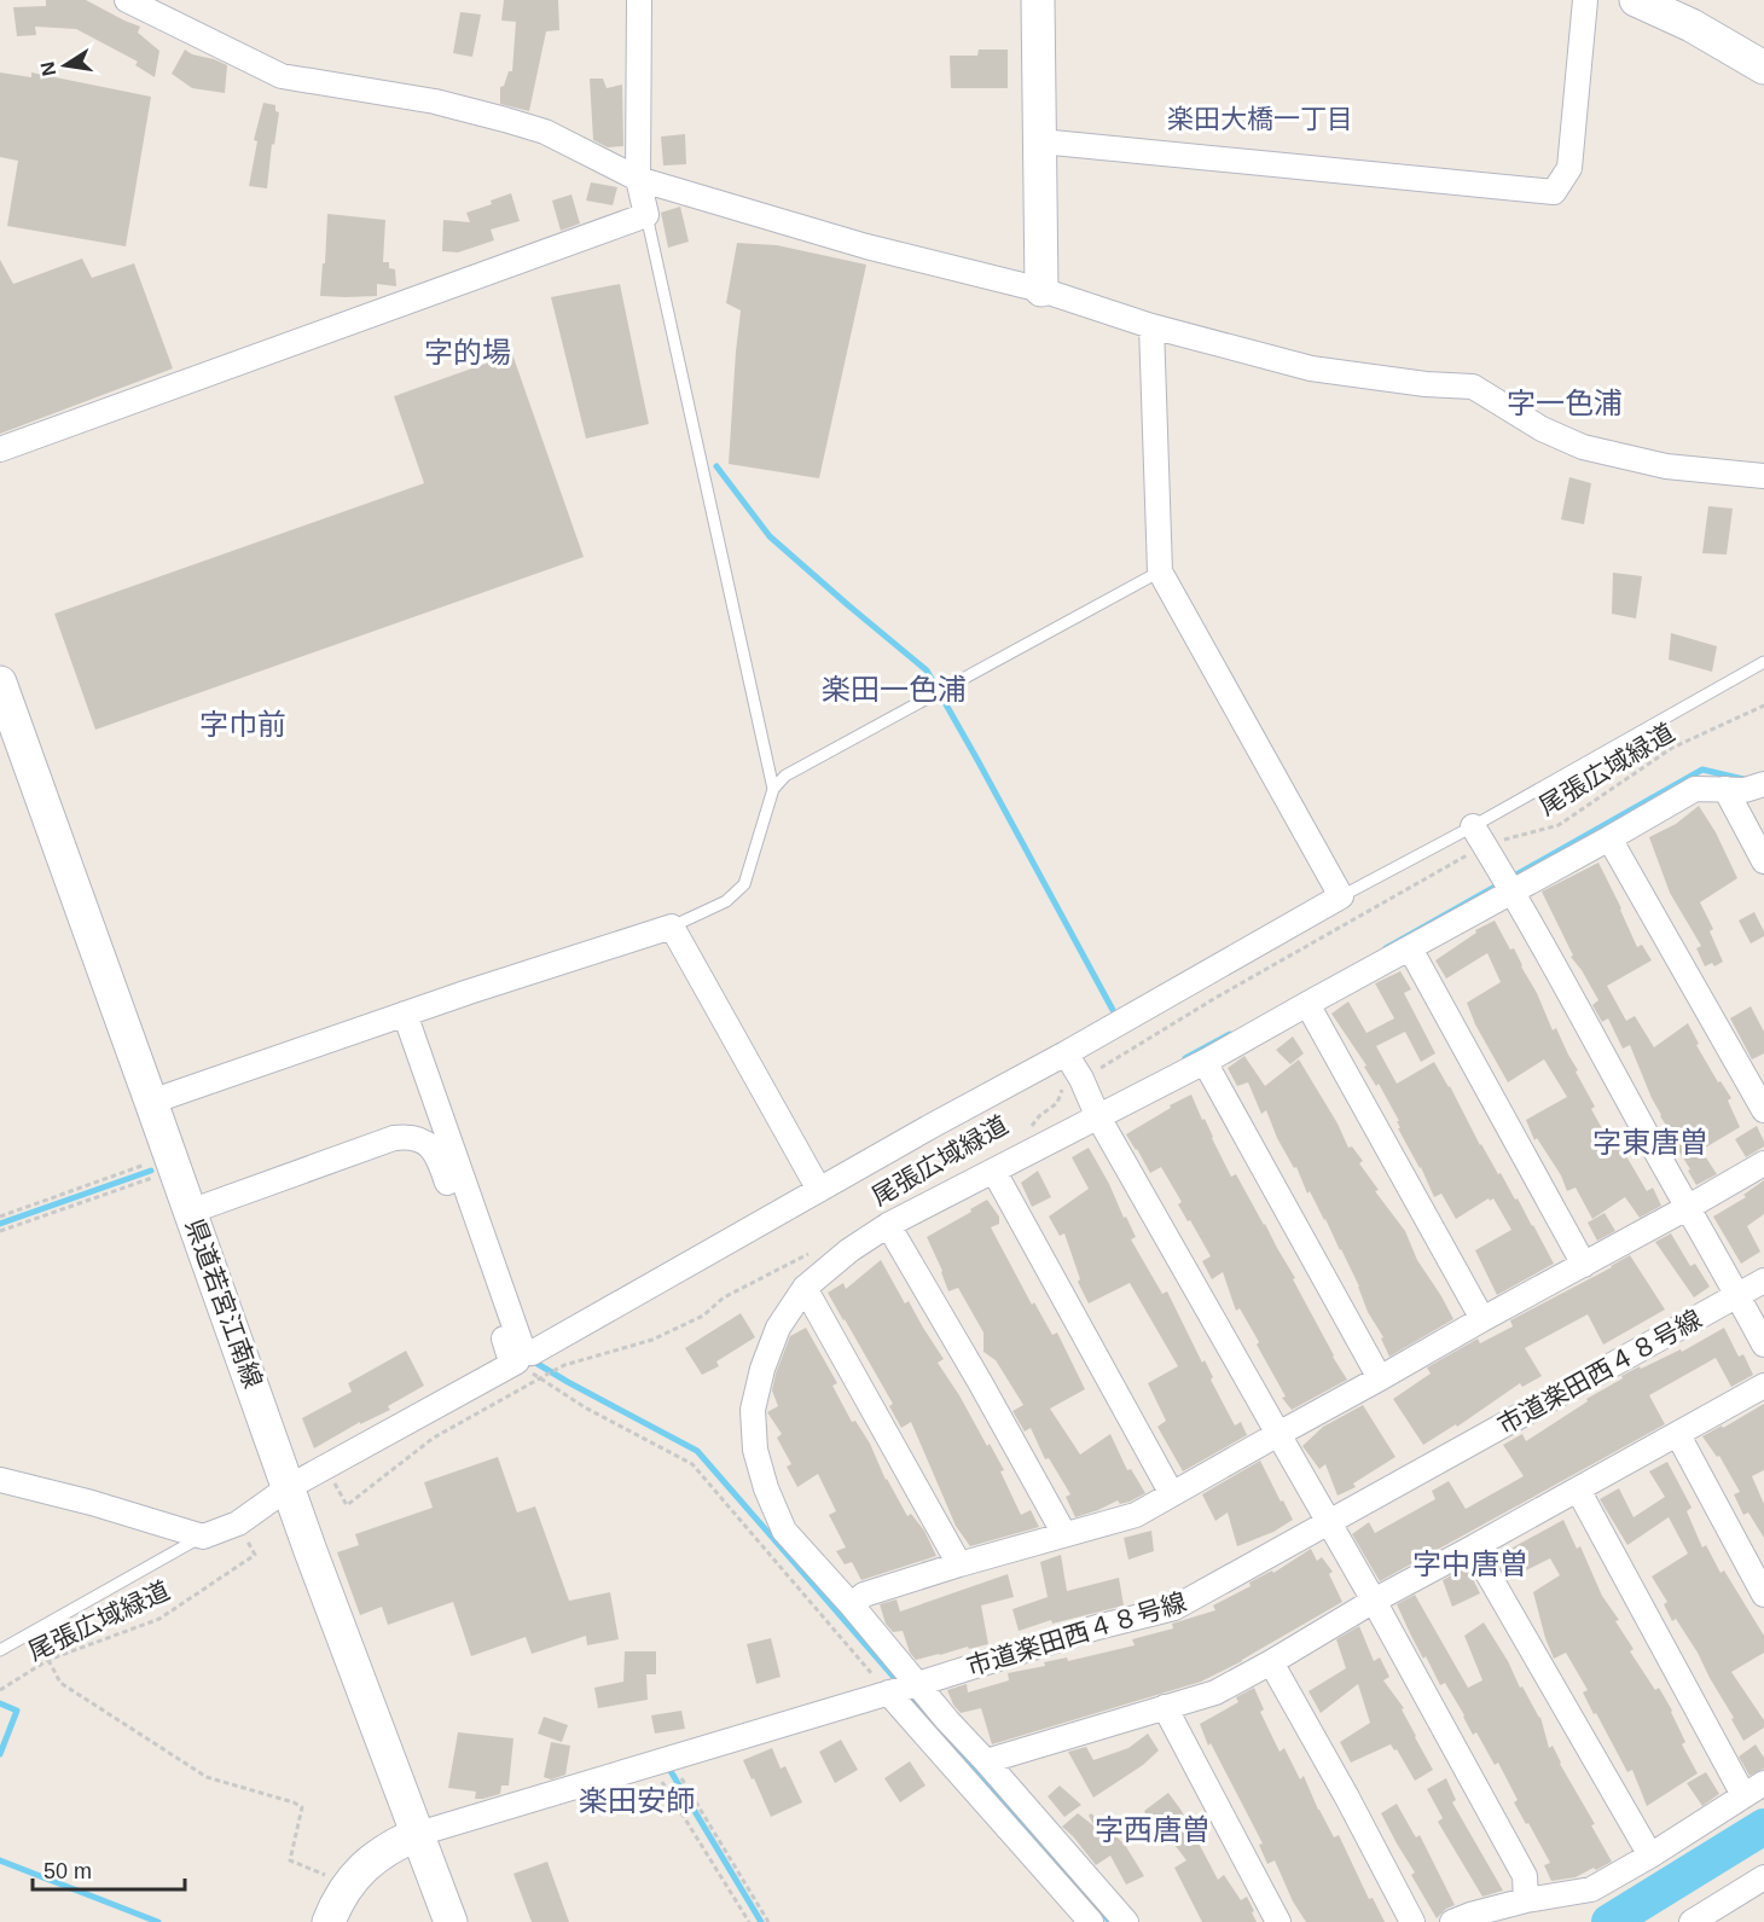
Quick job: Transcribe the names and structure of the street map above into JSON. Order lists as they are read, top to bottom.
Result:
{
  "streets": {
    "main road": ["県道若宮江南線"],
    "street": ["市道楽田西４８号線"],
    "path": ["尾張広域緑道"]
  },
  "crossings": [
    ["県道若宮江南線", "市道楽田西４８号線"]
  ],
  "districts": [
    "楽田大橋一丁目",
    "字的場",
    "字一色浦",
    "楽田一色浦",
    "字巾前",
    "字東唐曽",
    "字中唐曽",
    "楽田安師",
    "字西唐曽"
  ],
  "scale_bar": "50 m",
  "north": "left"
}
